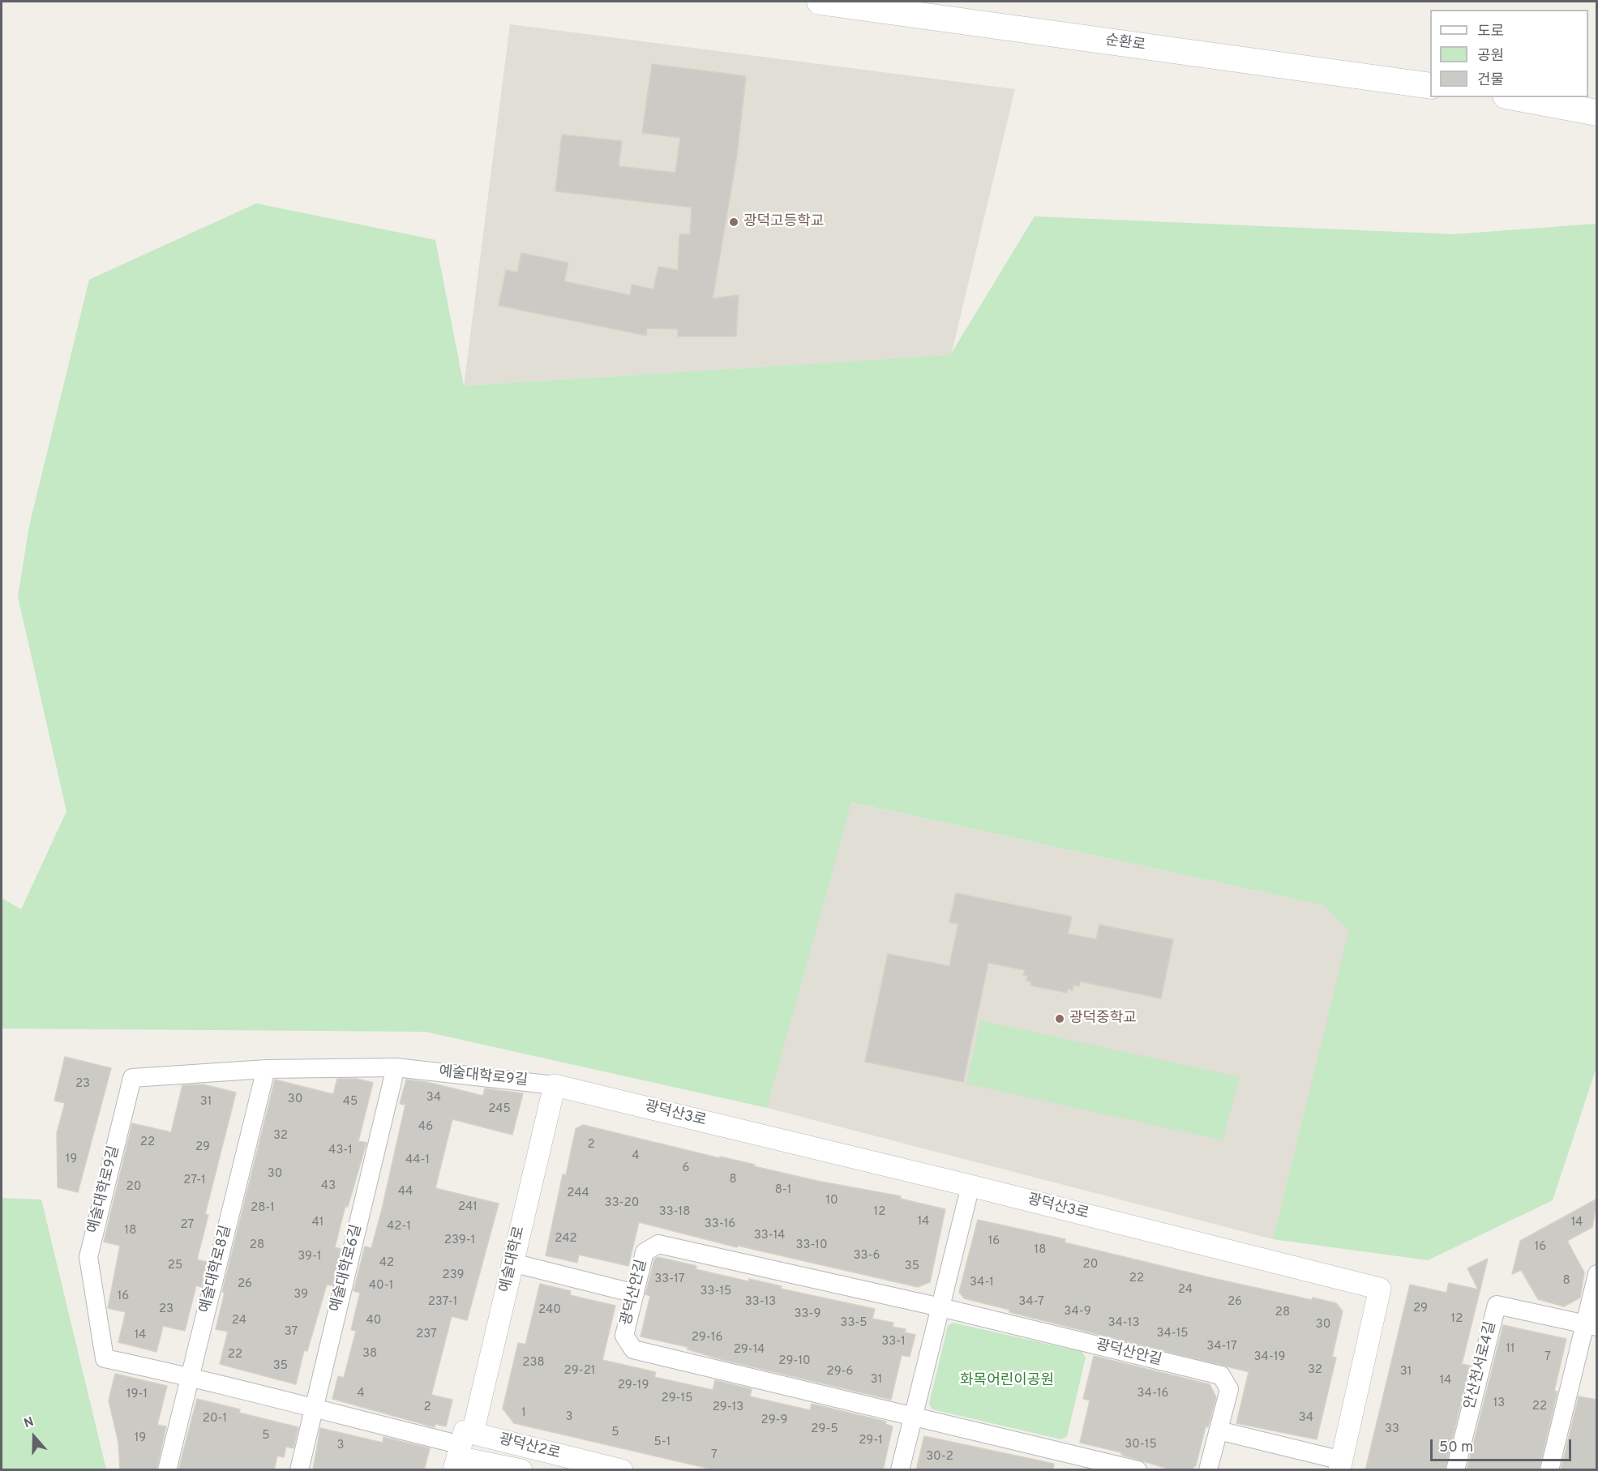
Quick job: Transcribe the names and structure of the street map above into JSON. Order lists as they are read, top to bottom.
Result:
{
  "streets": {
    "main road": ["순환로"],
    "street": [
      "예술대학로9길",
      "광덕산3로",
      "예술대학로",
      "예술대학로6길",
      "예술대학로8길",
      "광덕산안길",
      "안산천서로4길",
      "광덕산2로"
    ]
  },
  "crossings": [
    ["예술대학로9길", "광덕산3로"],
    ["예술대학로9길", "예술대학로"],
    ["예술대학로9길", "예술대학로6길"],
    ["예술대학로9길", "예술대학로8길"],
    ["예술대학로9길", "광덕산2로"],
    ["광덕산3로", "예술대학로"],
    ["예술대학로", "광덕산2로"]
  ],
  "parks": ["화목어린이공원"],
  "places": ["광덕고등학교", "광덕중학교"],
  "house_numbers": [
    "23",
    "34",
    "30",
    "31",
    "45",
    "245",
    "46",
    "32",
    "22",
    "2",
    "29",
    "43-1",
    "4",
    "19",
    "44-1",
    "6",
    "30",
    "8",
    "27-1",
    "43",
    "20",
    "8-1",
    "44",
    "244",
    "10",
    "33-20",
    "241",
    "28-1",
    "33-18",
    "12",
    "14",
    "41",
    "14",
    "33-16",
    "27",
    "42-1",
    "18",
    "33-14",
    "242",
    "239-1",
    "16",
    "28",
    "33-10",
    "16",
    "18",
    "33-6",
    "39-1",
    "42",
    "20",
    "25",
    "35",
    "239",
    "22",
    "33-17",
    "8",
    "34-1",
    "26",
    "40-1",
    "24",
    "33-15",
    "39",
    "16",
    "237-1",
    "33-13",
    "34-7",
    "26",
    "29",
    "23",
    "240",
    "34-9",
    "28",
    "33-9",
    "12",
    "24",
    "40",
    "33-5",
    "34-13",
    "30",
    "37",
    "34-15",
    "237",
    "14",
    "29-16",
    "33-1",
    "34-17",
    "11",
    "29-14",
    "38",
    "22",
    "34-19",
    "7",
    "29-10",
    "238",
    "35",
    "32",
    "29-21",
    "29-6",
    "31",
    "31",
    "14",
    "29-19",
    "4",
    "34-16",
    "19-1",
    "29-15",
    "13",
    "22",
    "2",
    "29-13",
    "1",
    "3",
    "34",
    "20-1",
    "29-9",
    "29-5",
    "33",
    "5",
    "5",
    "19",
    "29-1",
    "5-1",
    "30-15",
    "3",
    "7",
    "30-2"
  ],
  "legend": ["도로", "공원", "건물"],
  "scale_bar": "50 m",
  "north": "top"
}
